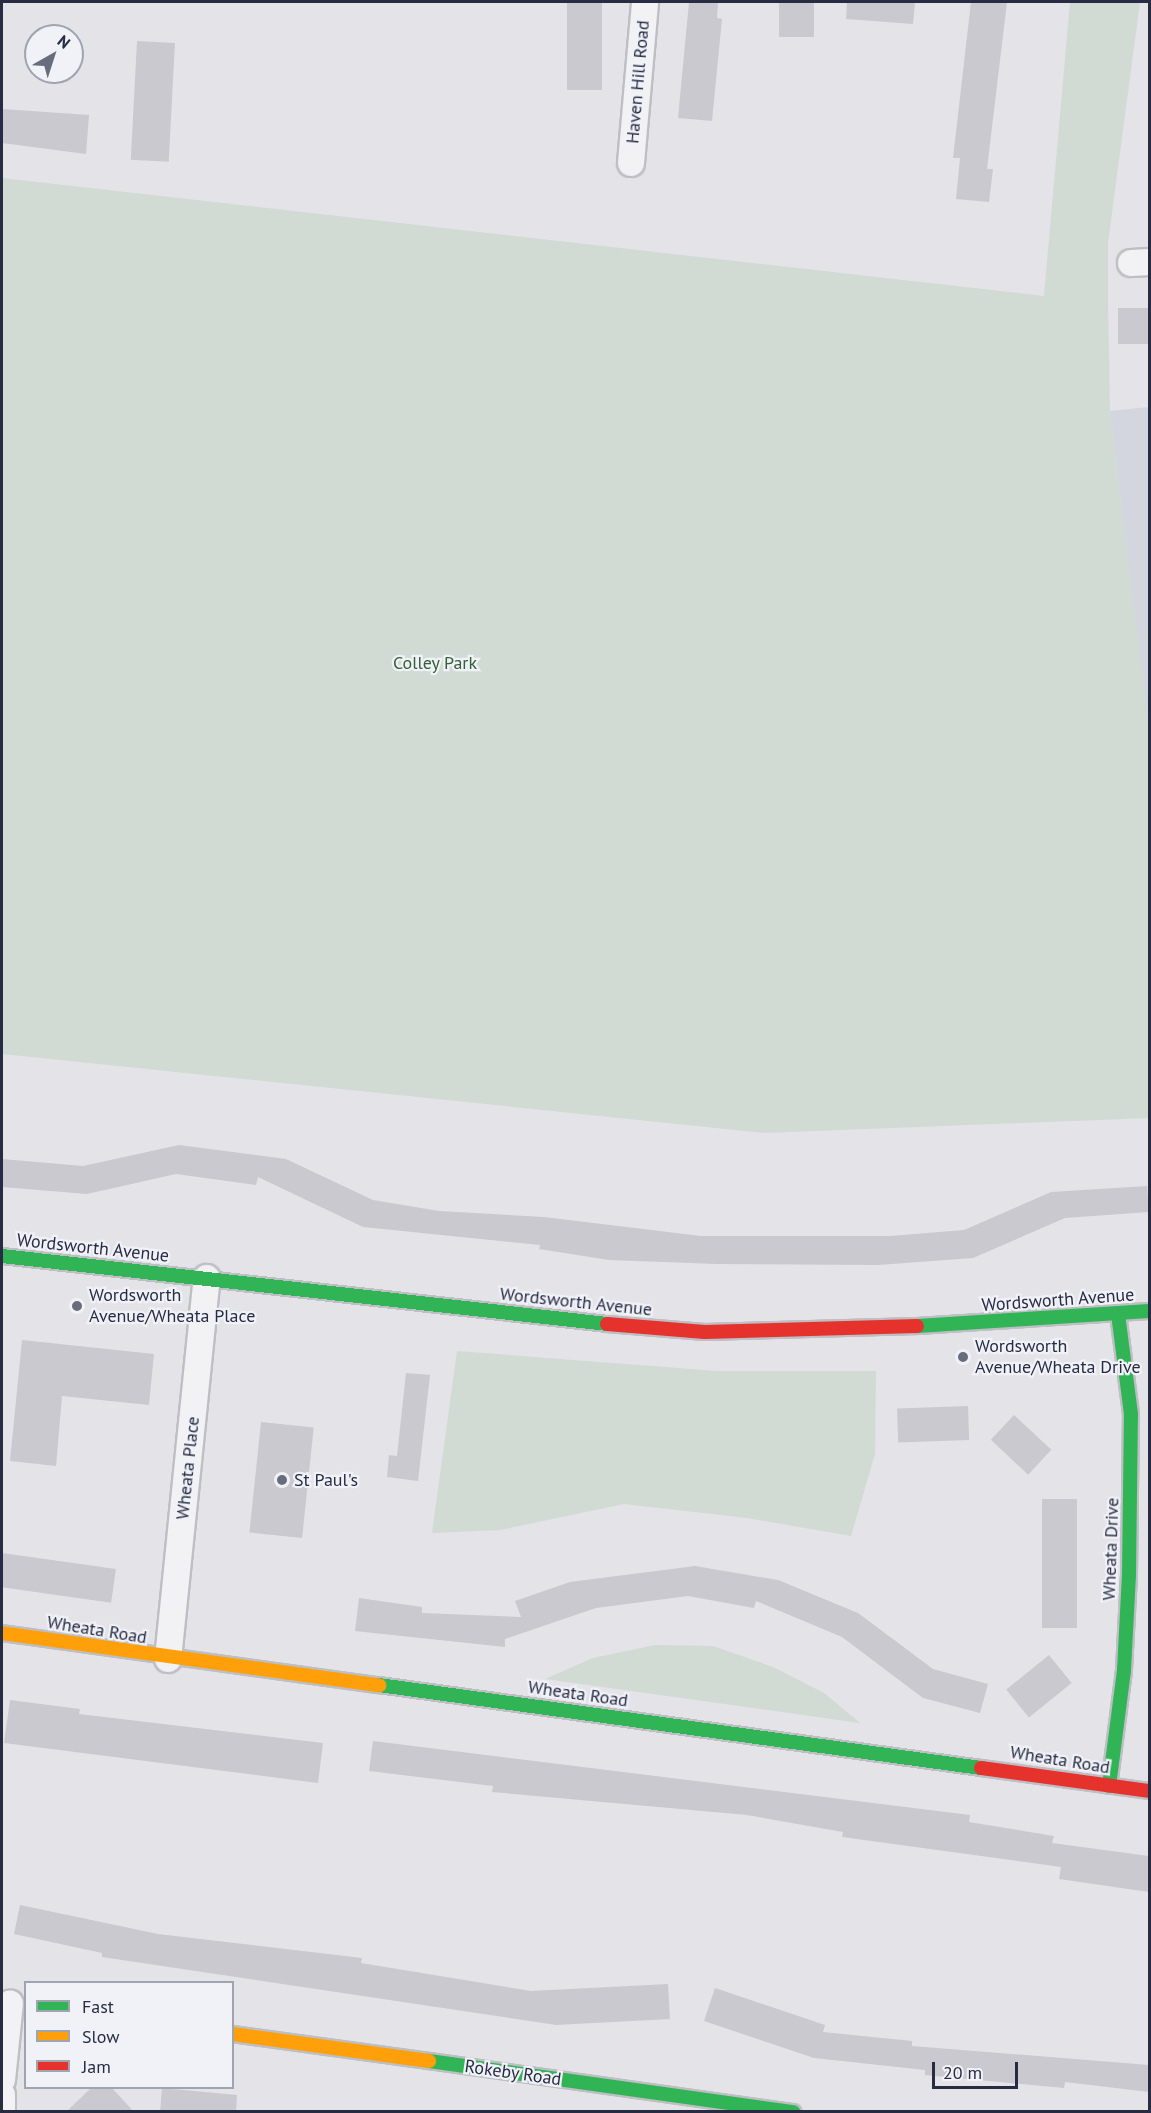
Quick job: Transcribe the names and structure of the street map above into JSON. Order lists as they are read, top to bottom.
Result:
{
  "streets": {
    "street": [
      "Haven Hill Road",
      "Wordsworth Avenue",
      "Wheata Place",
      "Wheata Drive",
      "Wheata Road",
      "Rokeby Road"
    ]
  },
  "crossings": [
    ["Wordsworth Avenue", "Wheata Place"],
    ["Wordsworth Avenue", "Wheata Drive"],
    ["Wheata Place", "Wheata Road"],
    ["Wheata Drive", "Wheata Road"]
  ],
  "parks": ["Colley Park"],
  "places": ["Wordsworth Avenue/Wheata Place", "Wordsworth Avenue/Wheata Drive", "St Paul's"],
  "legend": ["Fast", "Slow", "Jam"],
  "scale_bar": "20 m",
  "north": "top right"
}
